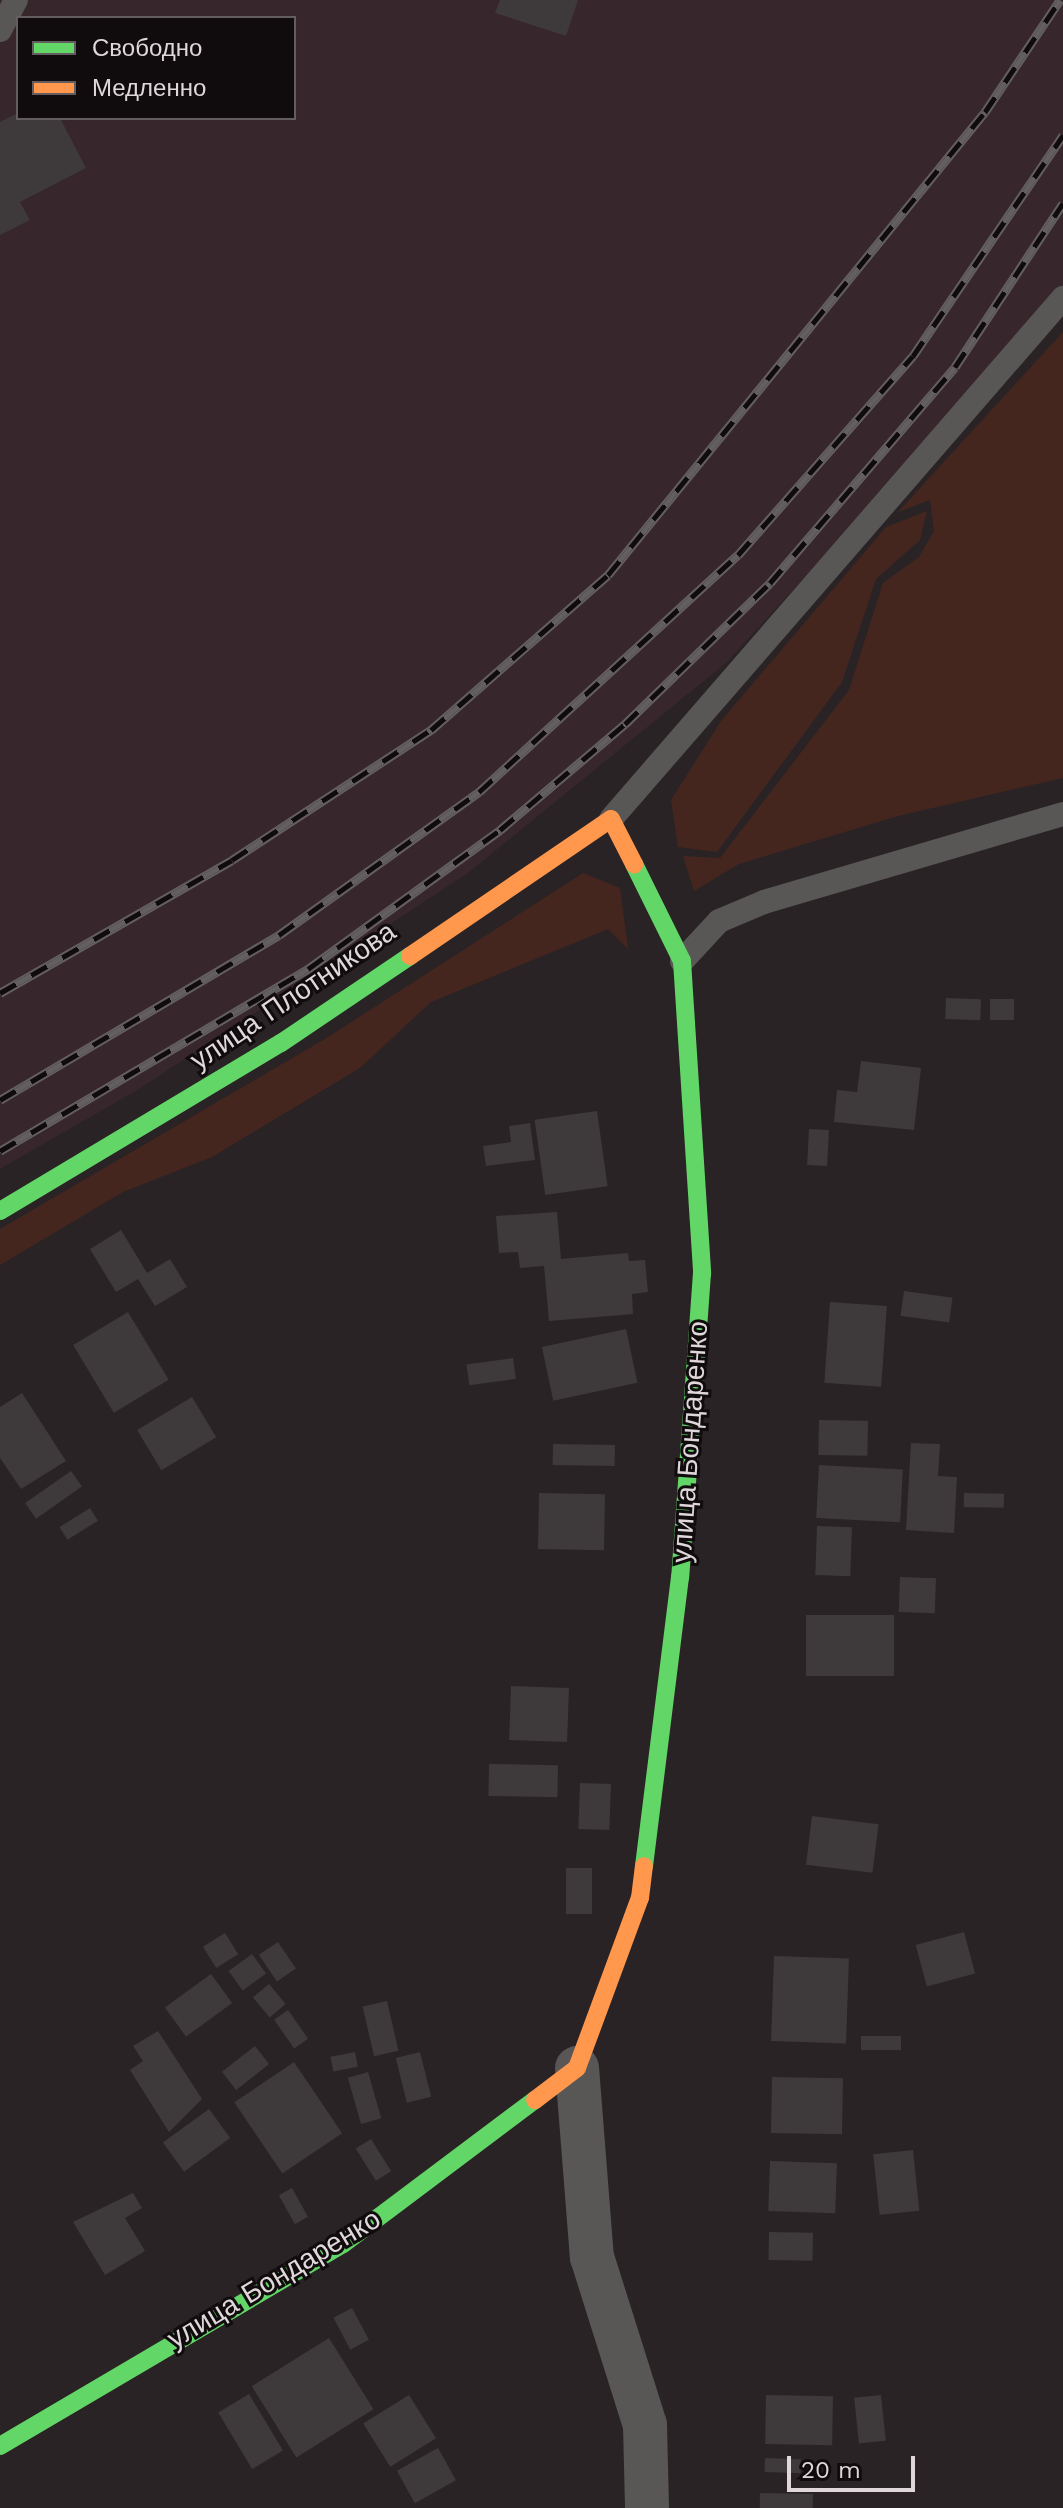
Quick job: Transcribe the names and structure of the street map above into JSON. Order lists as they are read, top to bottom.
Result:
{
  "streets": {
    "street": ["улица Плотникова", "улица Бондаренко"]
  },
  "crossings": [
    ["улица Плотникова", "улица Бондаренко"]
  ],
  "legend": ["Свободно", "Медленно"],
  "scale_bar": "20 m"
}
